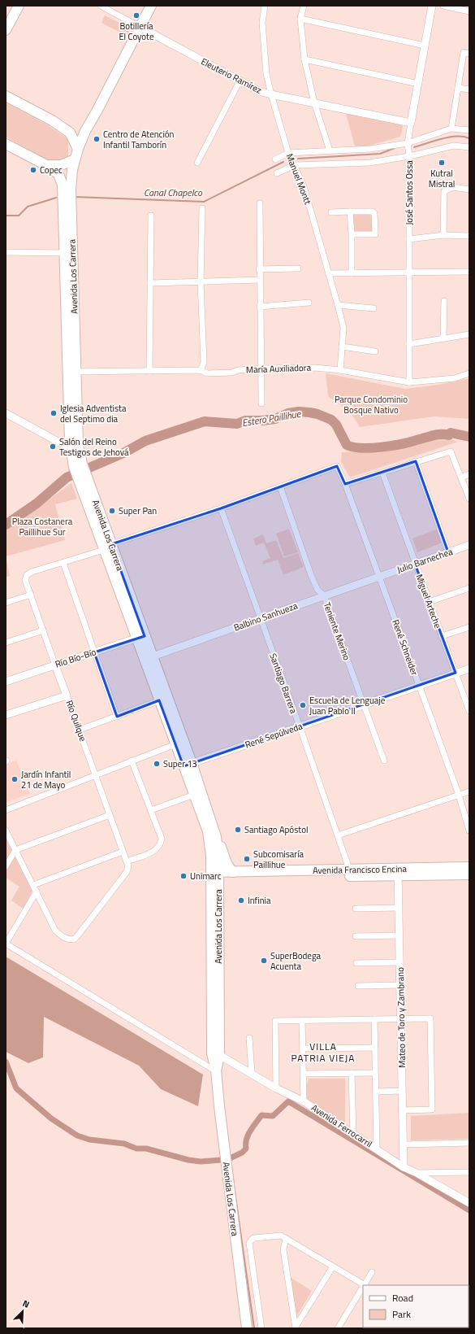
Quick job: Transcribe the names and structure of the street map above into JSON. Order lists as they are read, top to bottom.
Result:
{
  "streets": {
    "main road": ["Avenida Los Carrera", "Avenida Francisco Encina"],
    "street": [
      "Eleuterio Ramírez",
      "Manuel Montt",
      "José Santos Ossa",
      "María Auxiliadora",
      "Julio Barnechea",
      "Miguel Arteche",
      "Balbino Sanhueza",
      "Teniente Merino",
      "René Schneider",
      "Río Bío-Bío",
      "Santiago Barrera",
      "Río Quilque",
      "René Sepúlveda",
      "Mateo de Toro y Zambrano",
      "Avenida Ferrocarril"
    ]
  },
  "crossings": [
    ["Eleuterio Ramírez", "Manuel Montt"],
    ["Eleuterio Ramírez", "José Santos Ossa"],
    ["Eleuterio Ramírez", "Avenida Los Carrera"],
    ["Manuel Montt", "María Auxiliadora"],
    ["José Santos Ossa", "María Auxiliadora"],
    ["Avenida Los Carrera", "María Auxiliadora"],
    ["Avenida Los Carrera", "Balbino Sanhueza"],
    ["Avenida Los Carrera", "Río Bío-Bío"],
    ["Avenida Los Carrera", "René Sepúlveda"],
    ["Avenida Los Carrera", "Avenida Francisco Encina"],
    ["Avenida Los Carrera", "Avenida Ferrocarril"],
    ["Julio Barnechea", "Miguel Arteche"],
    ["Julio Barnechea", "Balbino Sanhueza"],
    ["Julio Barnechea", "René Schneider"],
    ["Miguel Arteche", "René Sepúlveda"],
    ["Balbino Sanhueza", "Teniente Merino"],
    ["Balbino Sanhueza", "René Schneider"],
    ["Balbino Sanhueza", "Santiago Barrera"],
    ["Teniente Merino", "René Schneider"],
    ["Teniente Merino", "René Sepúlveda"],
    ["René Schneider", "René Sepúlveda"],
    ["Río Bío-Bío", "Río Quilque"],
    ["Santiago Barrera", "René Sepúlveda"],
    ["Santiago Barrera", "Avenida Francisco Encina"],
    ["Avenida Francisco Encina", "Mateo de Toro y Zambrano"],
    ["Mateo de Toro y Zambrano", "Avenida Ferrocarril"]
  ],
  "districts": ["VILLA PATRIA VIEJA"],
  "water": ["Canal Chapelco", "Estero Paillihue"],
  "parks": ["Parque Condominio Bosque Nativo", "Plaza Costanera Paillihue Sur"],
  "places": [
    "Botillería El Coyote",
    "Centro de Atención Infantil Tamborín",
    "Kutral Mistral",
    "Copec",
    "Iglesia Adventista del Septimo dia",
    "Salón del Reino Testigos de Jehová",
    "Super Pan",
    "Escuela de Lenguaje Juan Pablo II",
    "Super 13",
    "Jardín Infantil 21 de Mayo",
    "Santiago Apóstol",
    "Subcomisaría Paillihue",
    "Unimarc",
    "Infinia",
    "SuperBodega Acuenta"
  ],
  "legend": ["Road", "Park"],
  "north": "top right"
}
